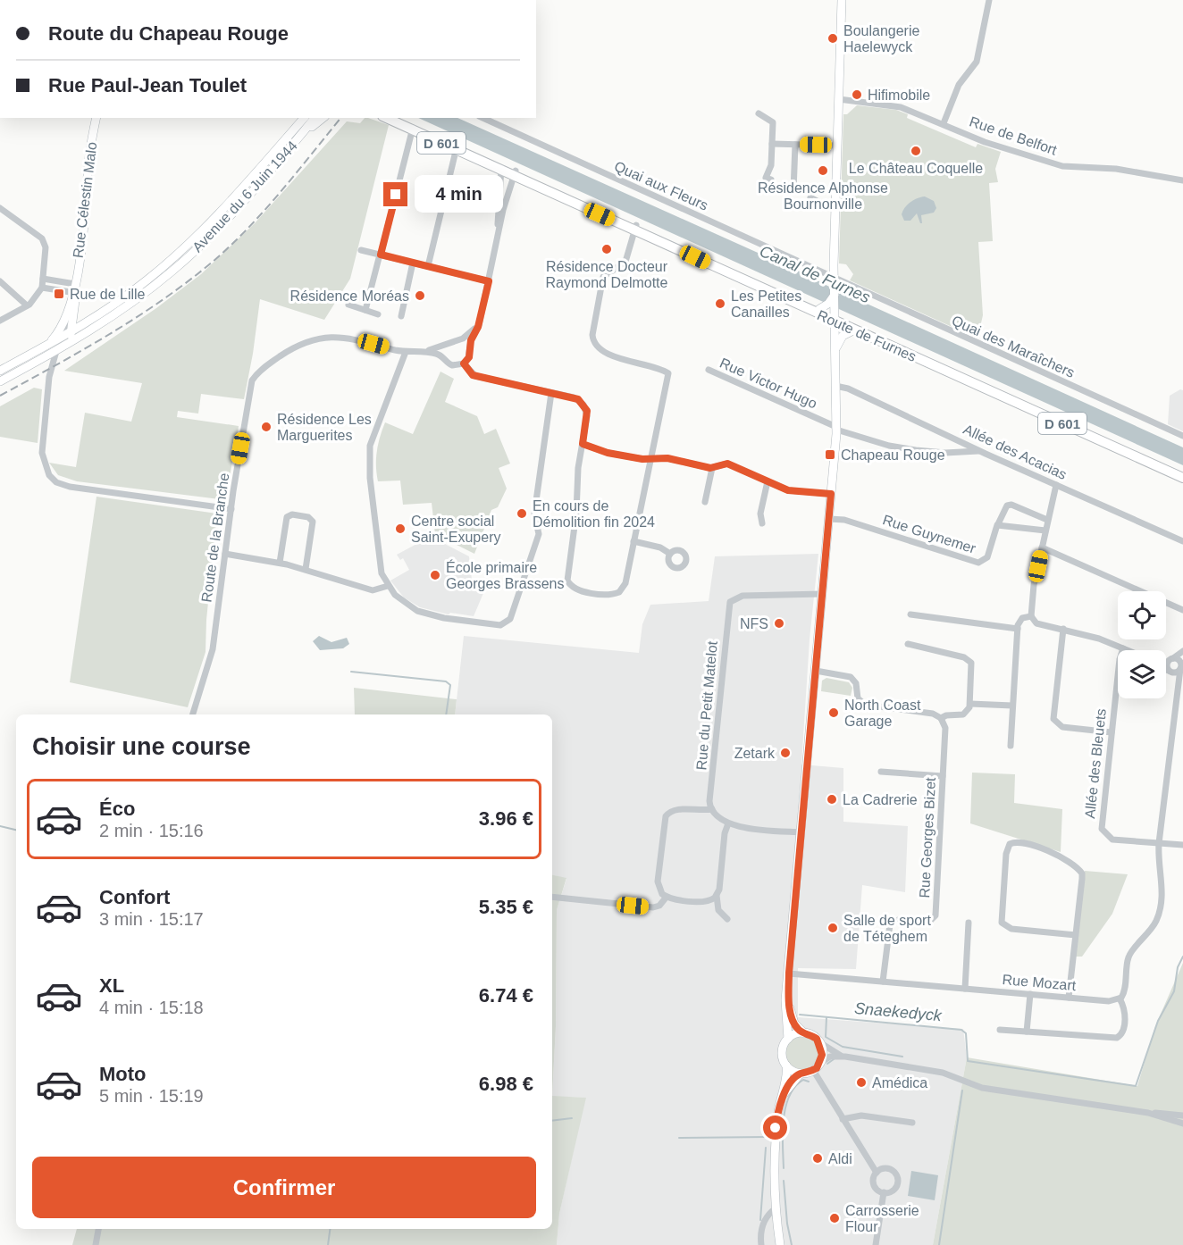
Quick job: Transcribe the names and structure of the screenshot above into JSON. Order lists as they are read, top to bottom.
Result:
{
  "streets": {
    "main road": ["D 601", "Route de Furnes"],
    "street": [
      "Rue de Belfort",
      "Quai aux Fleurs",
      "Avenue du 6 Juin 1944",
      "Rue Célestin Malo",
      "Quai des Maraîchers",
      "Rue Victor Hugo",
      "Allée des Acacias",
      "Rue Guynemer",
      "Route de la Branche",
      "Rue du Petit Matelot",
      "Allée des Bleuets",
      "Rue Georges Bizet",
      "Rue Mozart"
    ]
  },
  "crossings": [
    ["Quai aux Fleurs", "Quai des Maraîchers"],
    ["Avenue du 6 Juin 1944", "Rue Célestin Malo"],
    ["Rue Célestin Malo", "Route de la Branche"],
    ["Rue Victor Hugo", "Allée des Acacias"],
    ["Rue Georges Bizet", "Rue Mozart"]
  ],
  "water": ["Canal de Furnes", "Snaekedyck"],
  "places": {
    "other": [
      "Boulangerie Haelewyck",
      "Hifimobile",
      "Le Château Coquelle",
      "Résidence Alphonse Bournonville",
      "Résidence Docteur Raymond Delmotte",
      "Résidence Moréas",
      "Les Petites Canailles",
      "Résidence Les Marguerites",
      "En cours de Démolition fin 2024",
      "Centre social Saint-Exupery",
      "École primaire Georges Brassens",
      "NFS",
      "North Coast Garage",
      "Zetark",
      "La Cadrerie",
      "Salle de sport de Téteghem",
      "Amédica",
      "Aldi",
      "Carrosserie Flour"
    ],
    "transit": ["Rue de Lille", "Chapeau Rouge"]
  },
  "page": {
    "banner": ["Route du Chapeau Rouge", "Rue Paul-Jean Toulet"],
    "bubble": "4 min",
    "heading": "Choisir une course",
    "list": [
      {
        "name": "Éco",
        "note": "2 min · 15:16",
        "value": "3.96 €"
      },
      {
        "name": "Confort",
        "note": "3 min · 15:17",
        "value": "5.35 €"
      },
      {
        "name": "XL",
        "note": "4 min · 15:18",
        "value": "6.74 €"
      },
      {
        "name": "Moto",
        "note": "5 min · 15:19",
        "value": "6.98 €"
      }
    ],
    "buttons": "Confirmer"
  }
}
